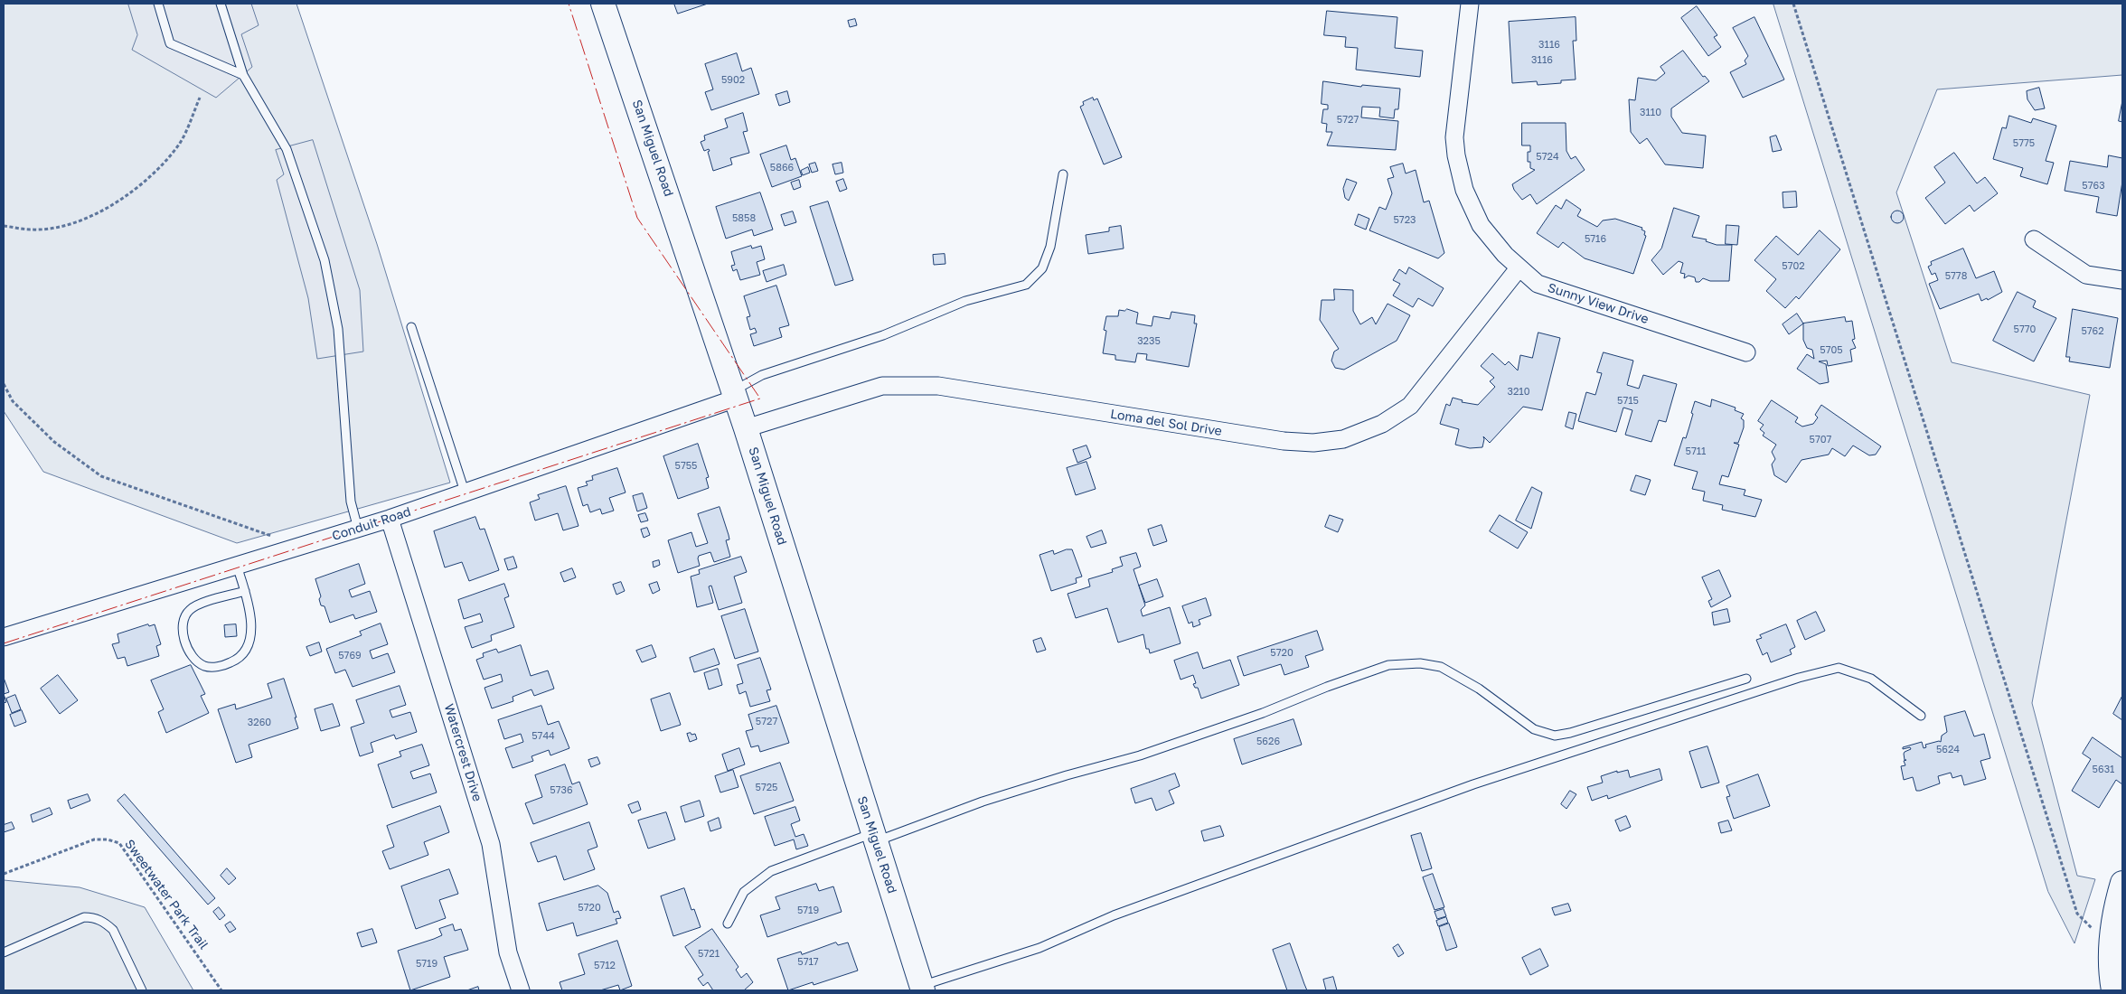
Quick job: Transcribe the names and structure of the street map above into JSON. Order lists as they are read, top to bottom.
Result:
{
  "streets": {
    "street": [
      "San Miguel Road",
      "Sunny View Drive",
      "Loma del Sol Drive",
      "Conduit Road",
      "Watercrest Drive"
    ],
    "path": ["Sweetwater Park Trail"]
  },
  "crossings": [
    ["San Miguel Road", "Loma del Sol Drive"],
    ["San Miguel Road", "Conduit Road"],
    ["Sunny View Drive", "Loma del Sol Drive"],
    ["Conduit Road", "Watercrest Drive"]
  ],
  "house_numbers": [
    "3116",
    "3116",
    "5902",
    "3110",
    "5727",
    "5775",
    "5724",
    "5866",
    "5763",
    "5858",
    "5723",
    "5716",
    "5702",
    "5778",
    "5770",
    "5762",
    "3235",
    "5705",
    "3210",
    "5715",
    "5707",
    "5711",
    "5755",
    "5720",
    "5769",
    "5727",
    "3260",
    "5744",
    "5626",
    "5624",
    "5631",
    "5725",
    "5736",
    "5720",
    "5719",
    "5721",
    "5717",
    "5719",
    "5712"
  ]
}
